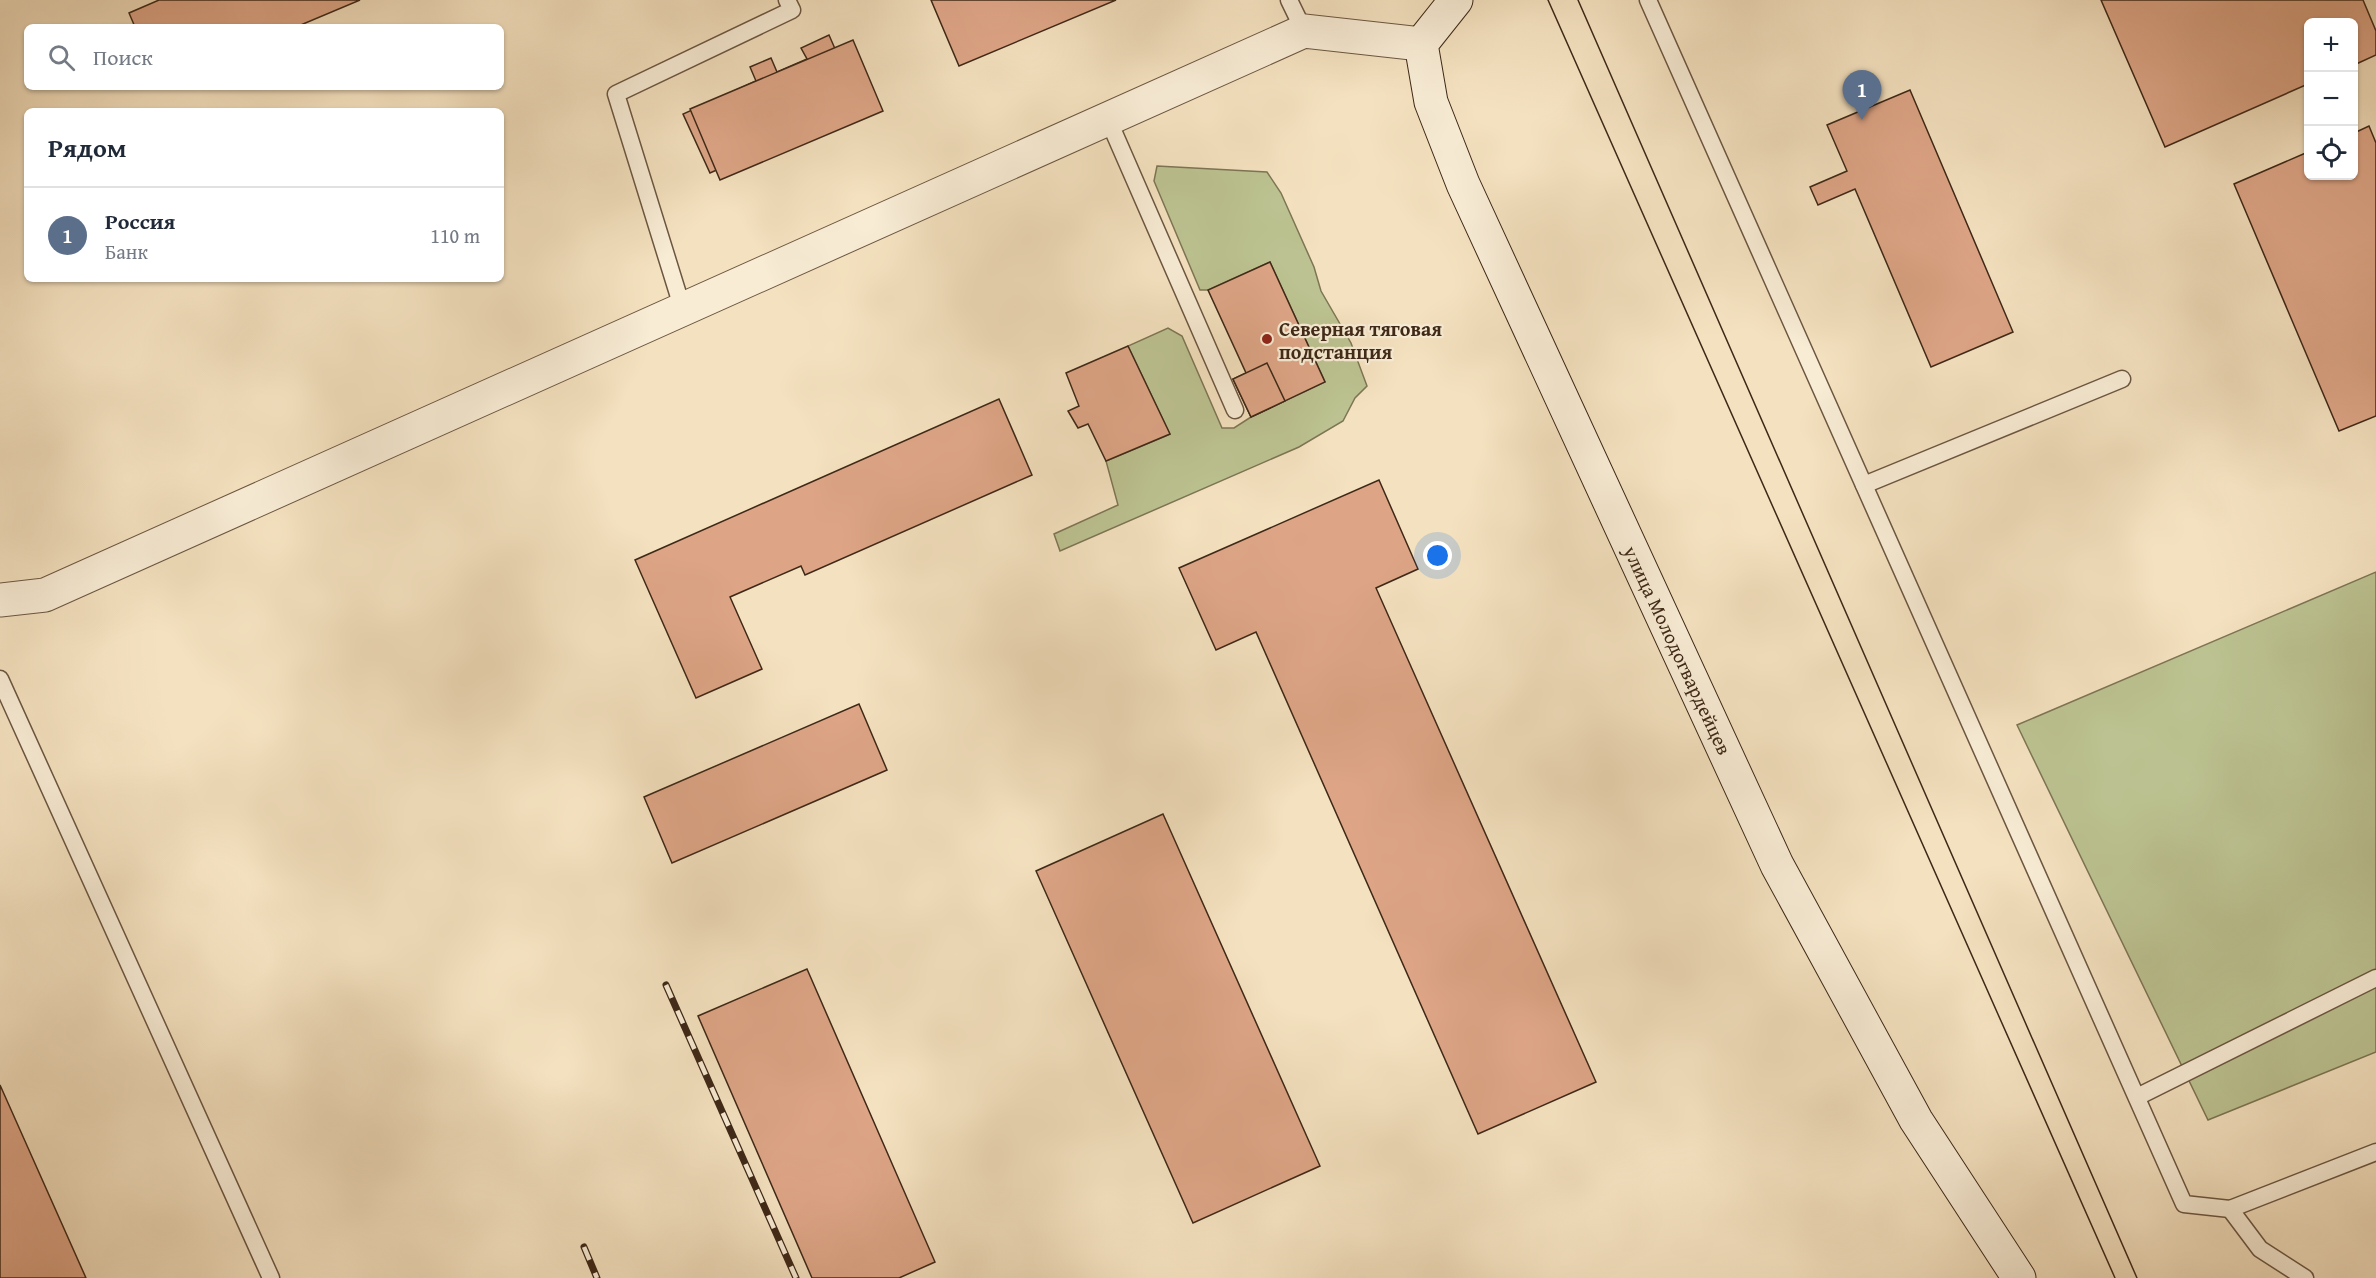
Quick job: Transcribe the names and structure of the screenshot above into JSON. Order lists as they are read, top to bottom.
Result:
{
  "streets": {
    "street": ["улица Молодогвардейцев"]
  },
  "places": ["Северная тяговая подстанция"],
  "page": {
    "map_buttons": ["+", "−"],
    "search": "Поиск",
    "pins": "1",
    "heading": "Рядом",
    "list": [
      {
        "mark": "1",
        "name": "Россия",
        "note": "Банк",
        "value": "110 m"
      }
    ]
  }
}
